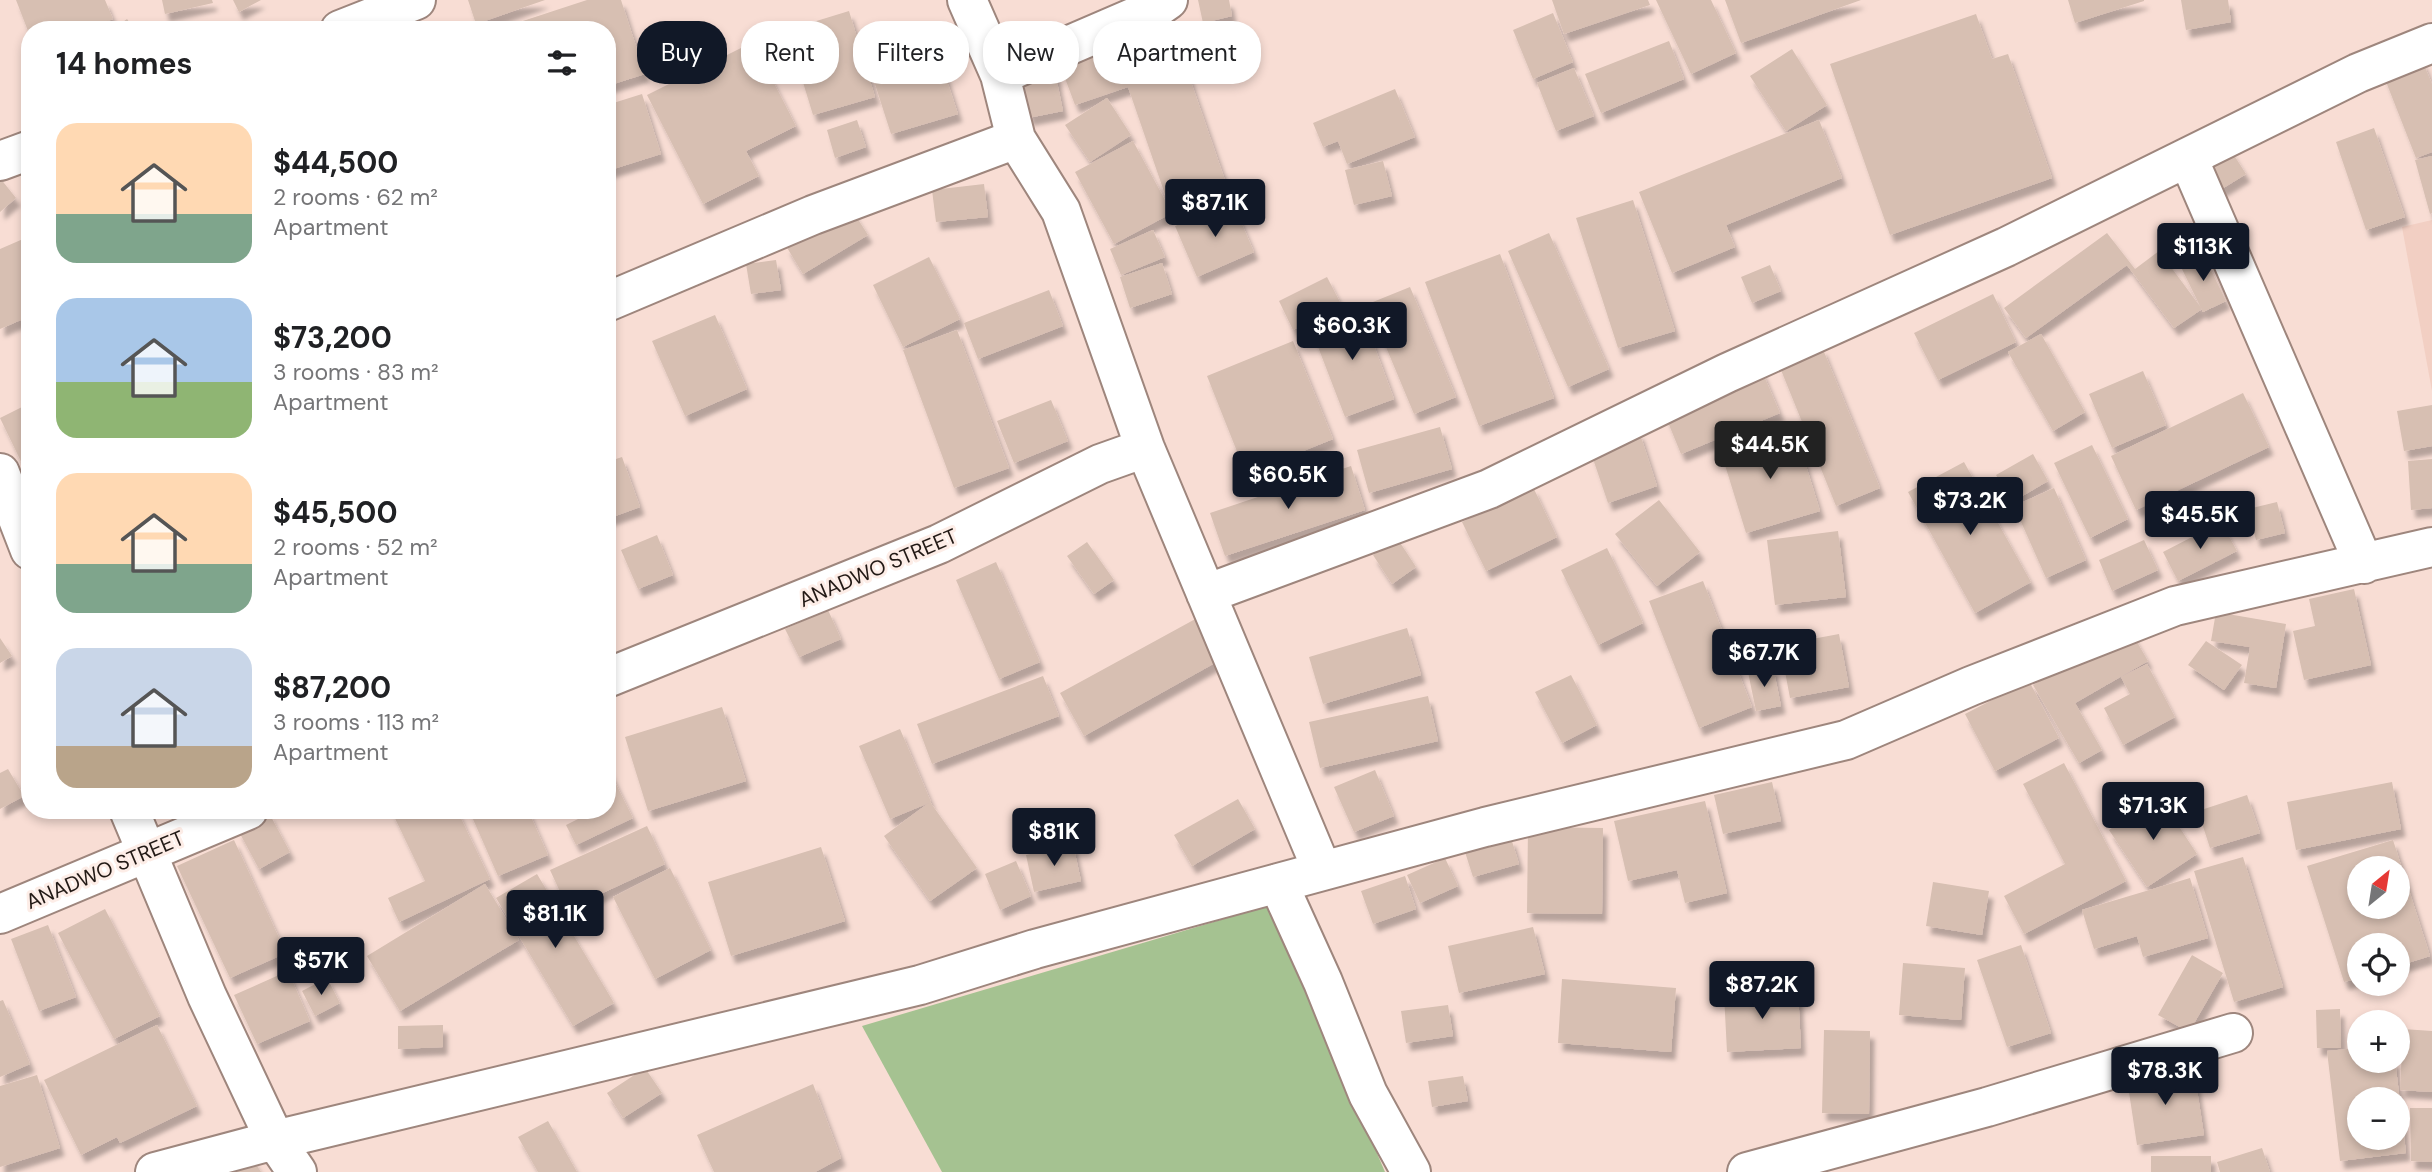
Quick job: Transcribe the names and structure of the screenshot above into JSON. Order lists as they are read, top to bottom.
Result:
{
  "streets": {
    "street": ["ANADWO STREET"]
  },
  "north": "top right",
  "page": {
    "chip": [
      "Buy",
      "Rent",
      "Filters",
      "New",
      "Apartment"
    ],
    "heading": "14 homes",
    "list": [
      {
        "name": "$44,500",
        "note": "2 rooms · 62 m² · Apartment"
      },
      {
        "name": "$73,200",
        "note": "3 rooms · 83 m² · Apartment"
      },
      {
        "name": "$45,500",
        "note": "2 rooms · 52 m² · Apartment"
      },
      {
        "name": "$87,200",
        "note": "3 rooms · 113 m² · Apartment"
      }
    ],
    "price": [
      "$87.1K",
      "$113K",
      "$60.3K",
      "$44.5K",
      "$60.5K",
      "$73.2K",
      "$45.5K",
      "$67.7K",
      "$71.3K",
      "$81K",
      "$81.1K",
      "$57K",
      "$87.2K",
      "$78.3K"
    ],
    "map_buttons": ["+", "−"]
  }
}
